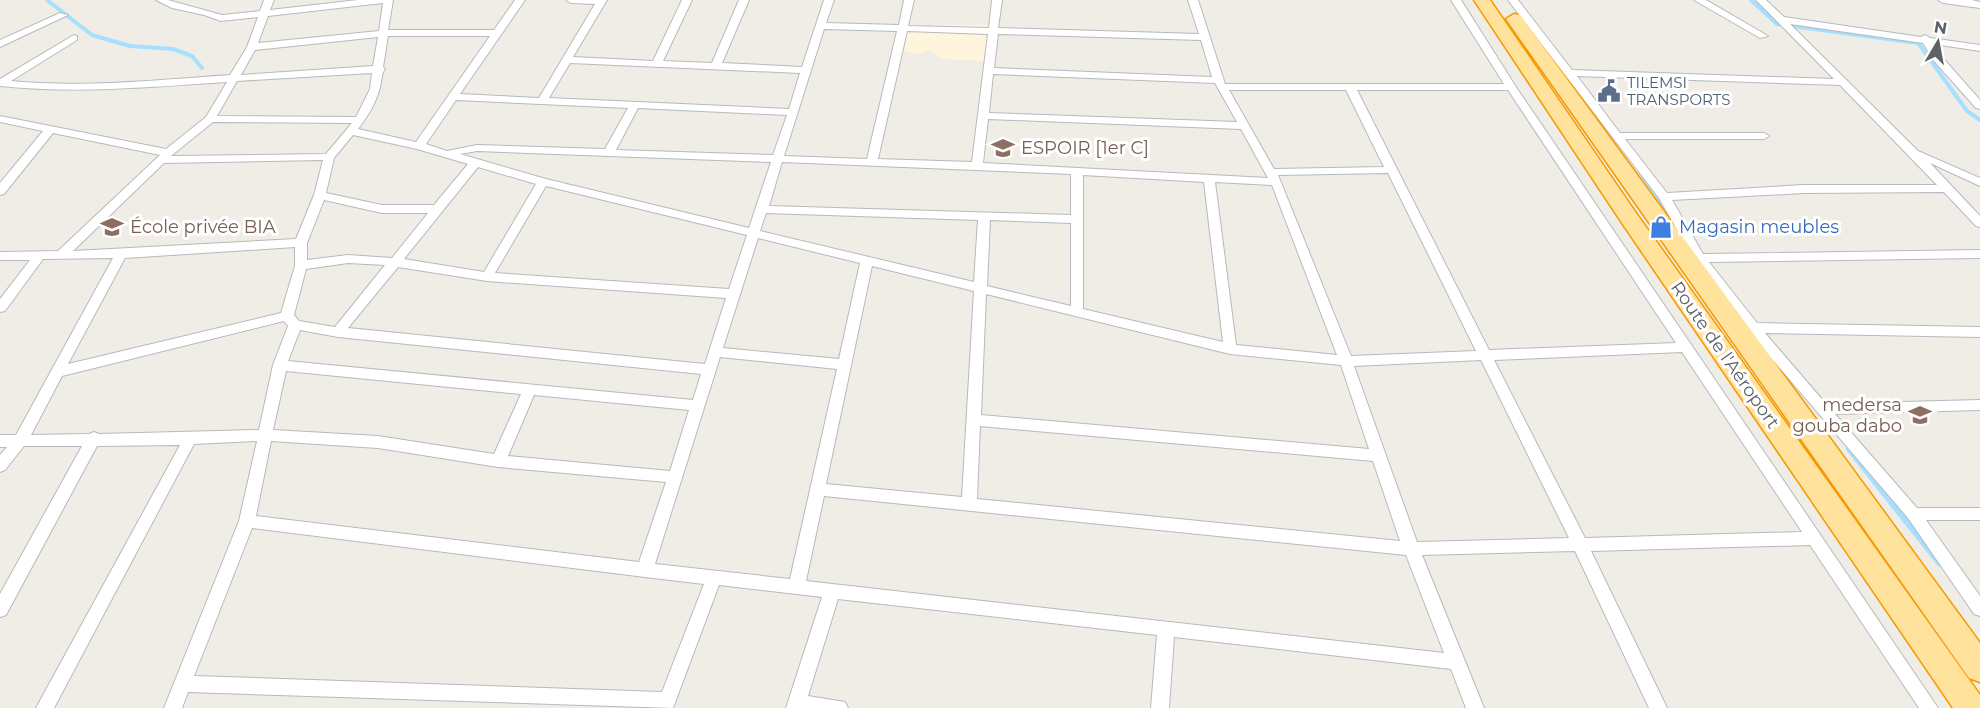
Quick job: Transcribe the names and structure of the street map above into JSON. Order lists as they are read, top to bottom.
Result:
{
  "streets": {
    "highway": ["Route de l'Aéroport"]
  },
  "places": {
    "public building": ["TILEMSI TRANSPORTS"],
    "school or university": ["ESPOIR [1er C]", "École privée BIA", "medersa gouba dabo"],
    "shop": ["Magasin meubles"]
  },
  "north": "top"
}
